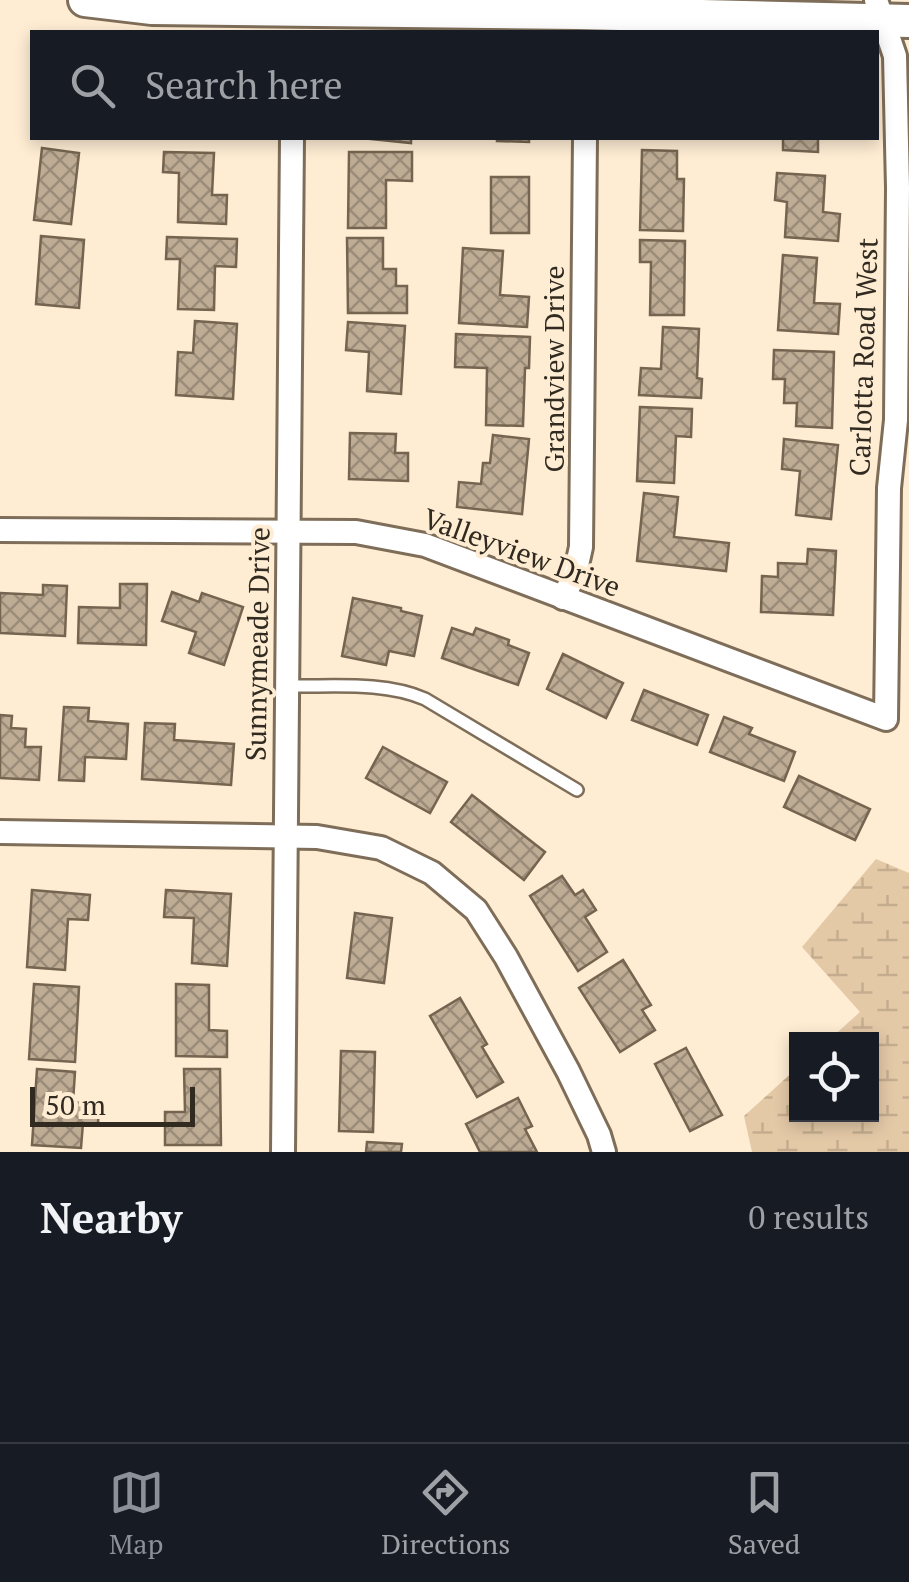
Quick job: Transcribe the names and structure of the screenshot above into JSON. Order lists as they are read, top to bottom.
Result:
{
  "streets": {
    "street": [
      "Carlotta Road West",
      "Grandview Drive",
      "Valleyview Drive",
      "Sunnymeade Drive"
    ]
  },
  "crossings": [
    ["Carlotta Road West", "Valleyview Drive"],
    ["Grandview Drive", "Valleyview Drive"],
    ["Valleyview Drive", "Sunnymeade Drive"]
  ],
  "scale_bar": "50 m",
  "page": {
    "search": "Search here",
    "scale": "50 m",
    "heading": ["Nearby", "0 results"],
    "nav": ["Map", "Directions", "Saved"]
  }
}
